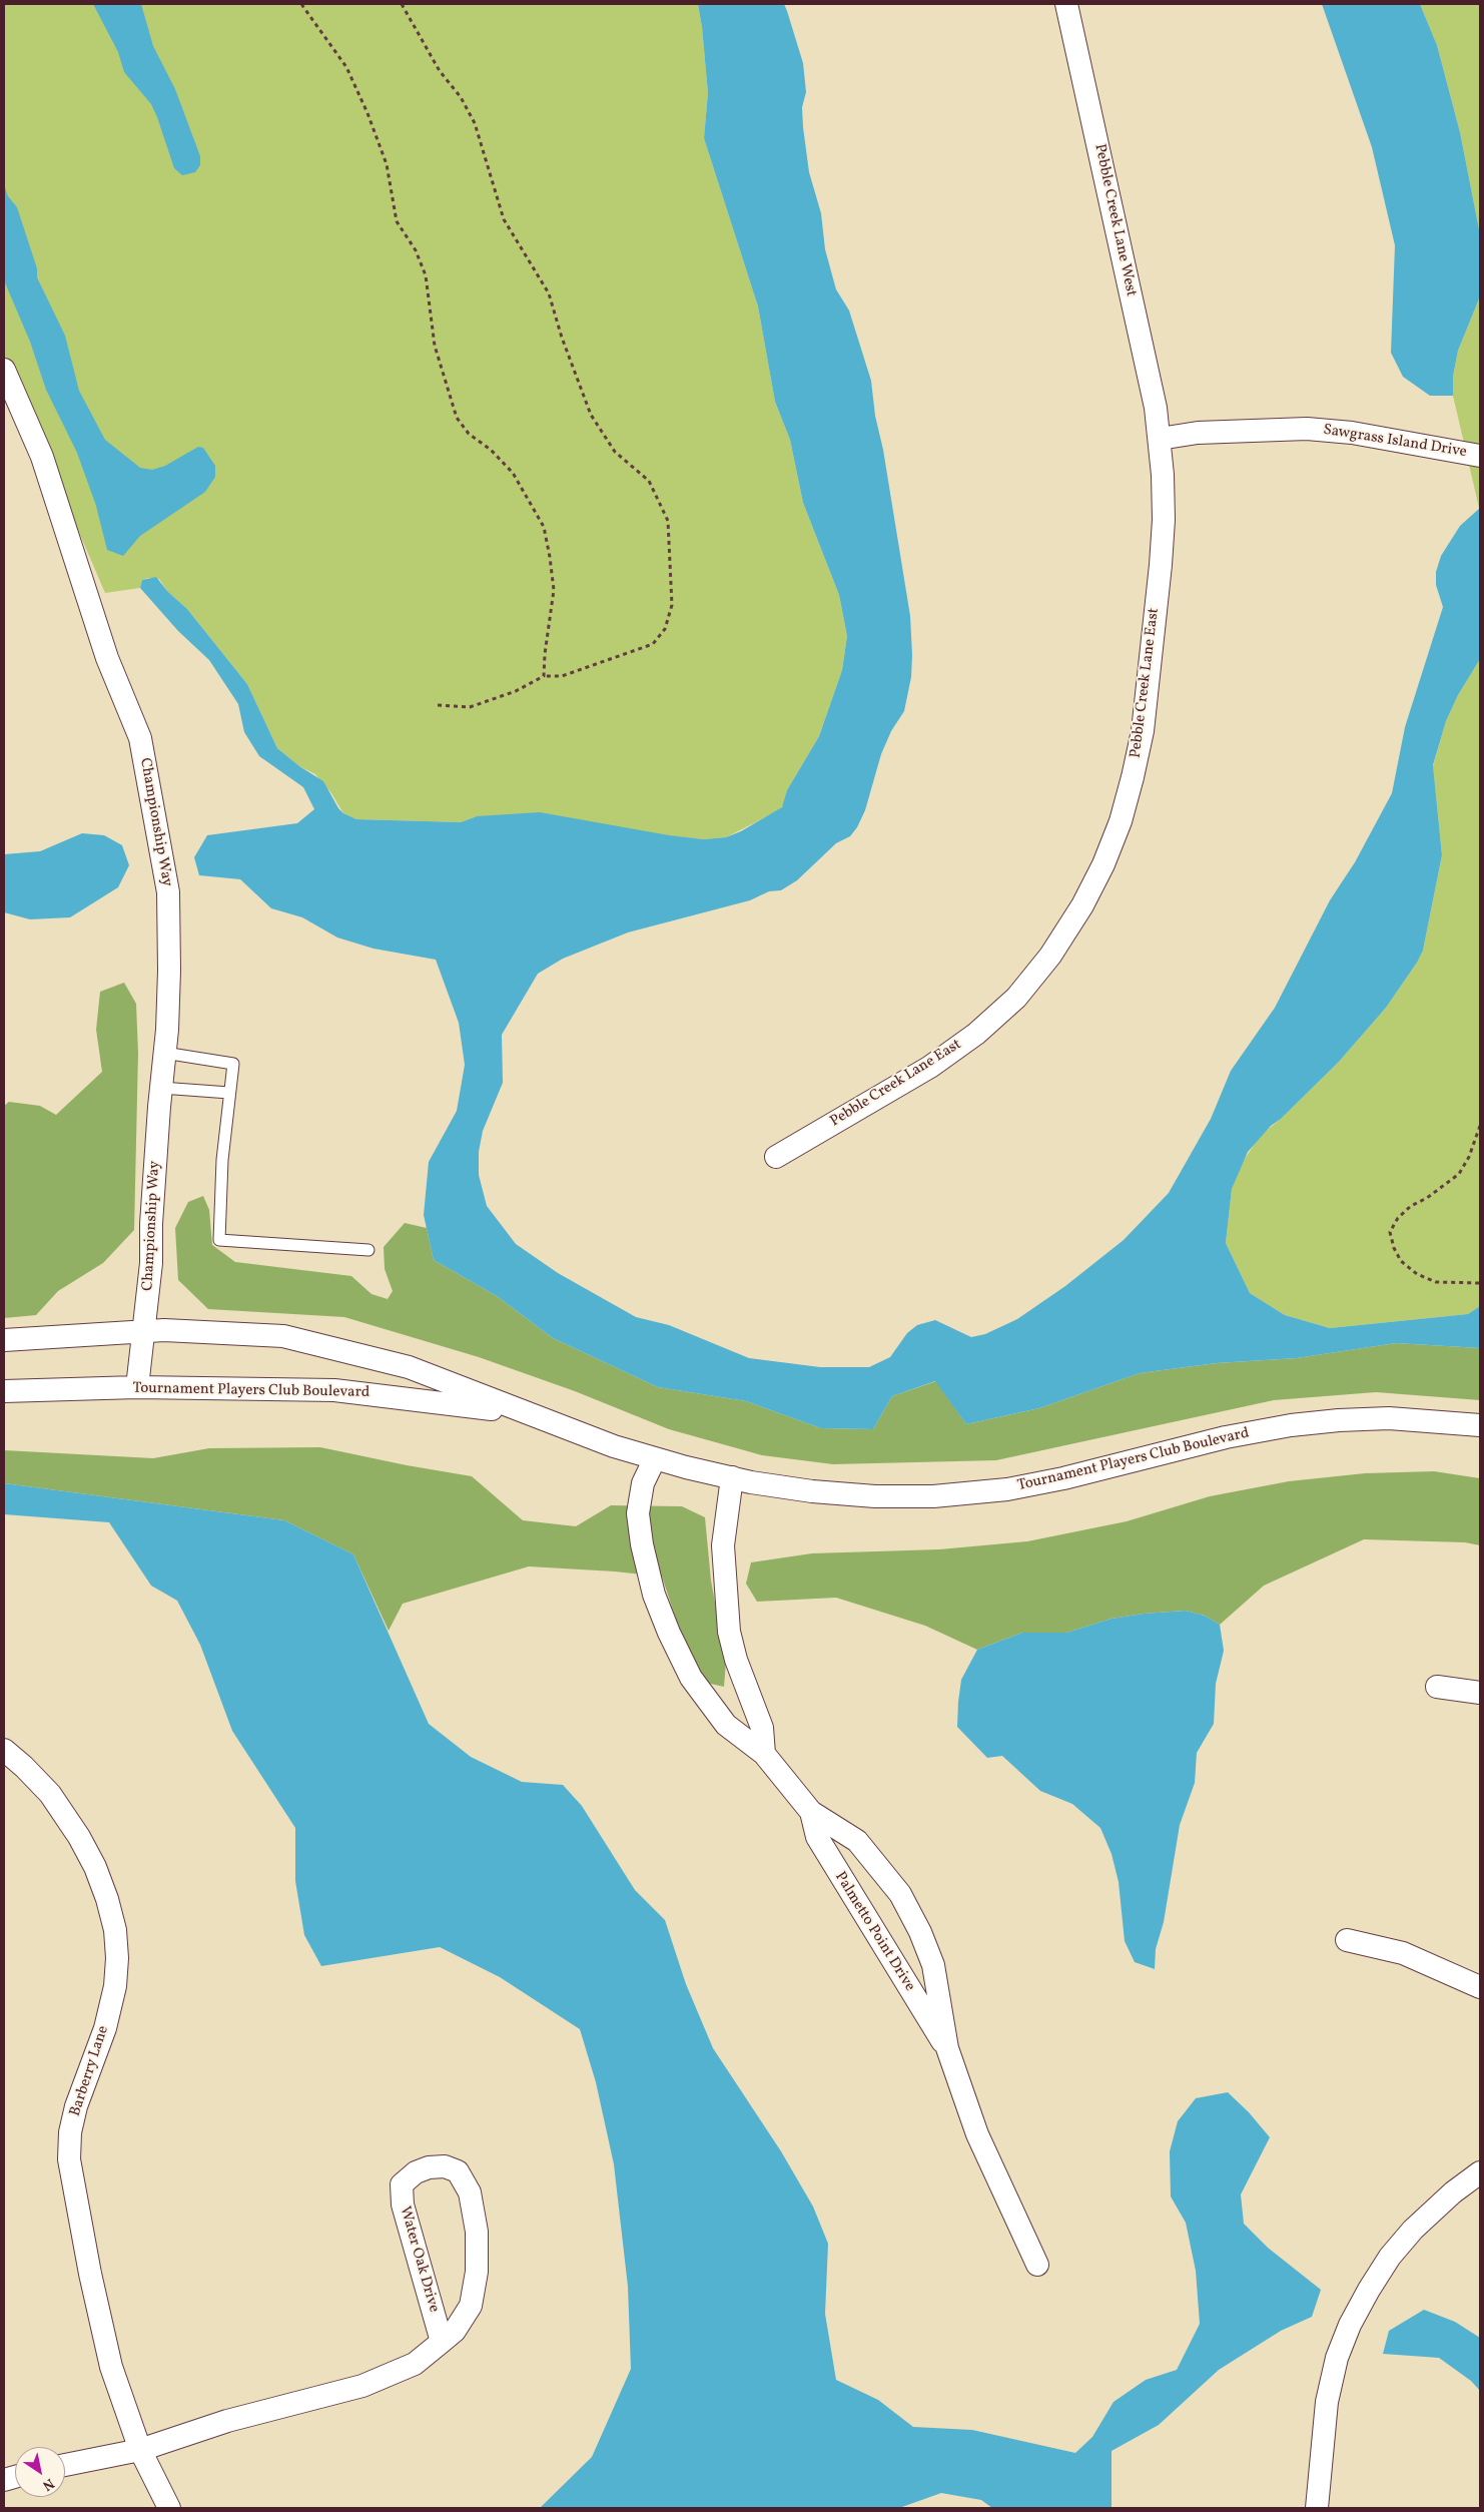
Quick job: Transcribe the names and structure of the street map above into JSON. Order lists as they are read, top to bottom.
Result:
{
  "streets": {
    "street": [
      "Pebble Creek Lane West",
      "Sawgrass Island Drive",
      "Pebble Creek Lane East",
      "Championship Way",
      "Tournament Players Club Boulevard",
      "Palmetto Point Drive",
      "Barberry Lane",
      "Water Oak Drive"
    ]
  },
  "crossings": [
    ["Pebble Creek Lane West", "Sawgrass Island Drive"],
    ["Pebble Creek Lane West", "Pebble Creek Lane East"],
    ["Sawgrass Island Drive", "Pebble Creek Lane East"],
    ["Championship Way", "Tournament Players Club Boulevard"],
    ["Tournament Players Club Boulevard", "Palmetto Point Drive"],
    ["Barberry Lane", "Water Oak Drive"]
  ],
  "north": "bottom right"
}
